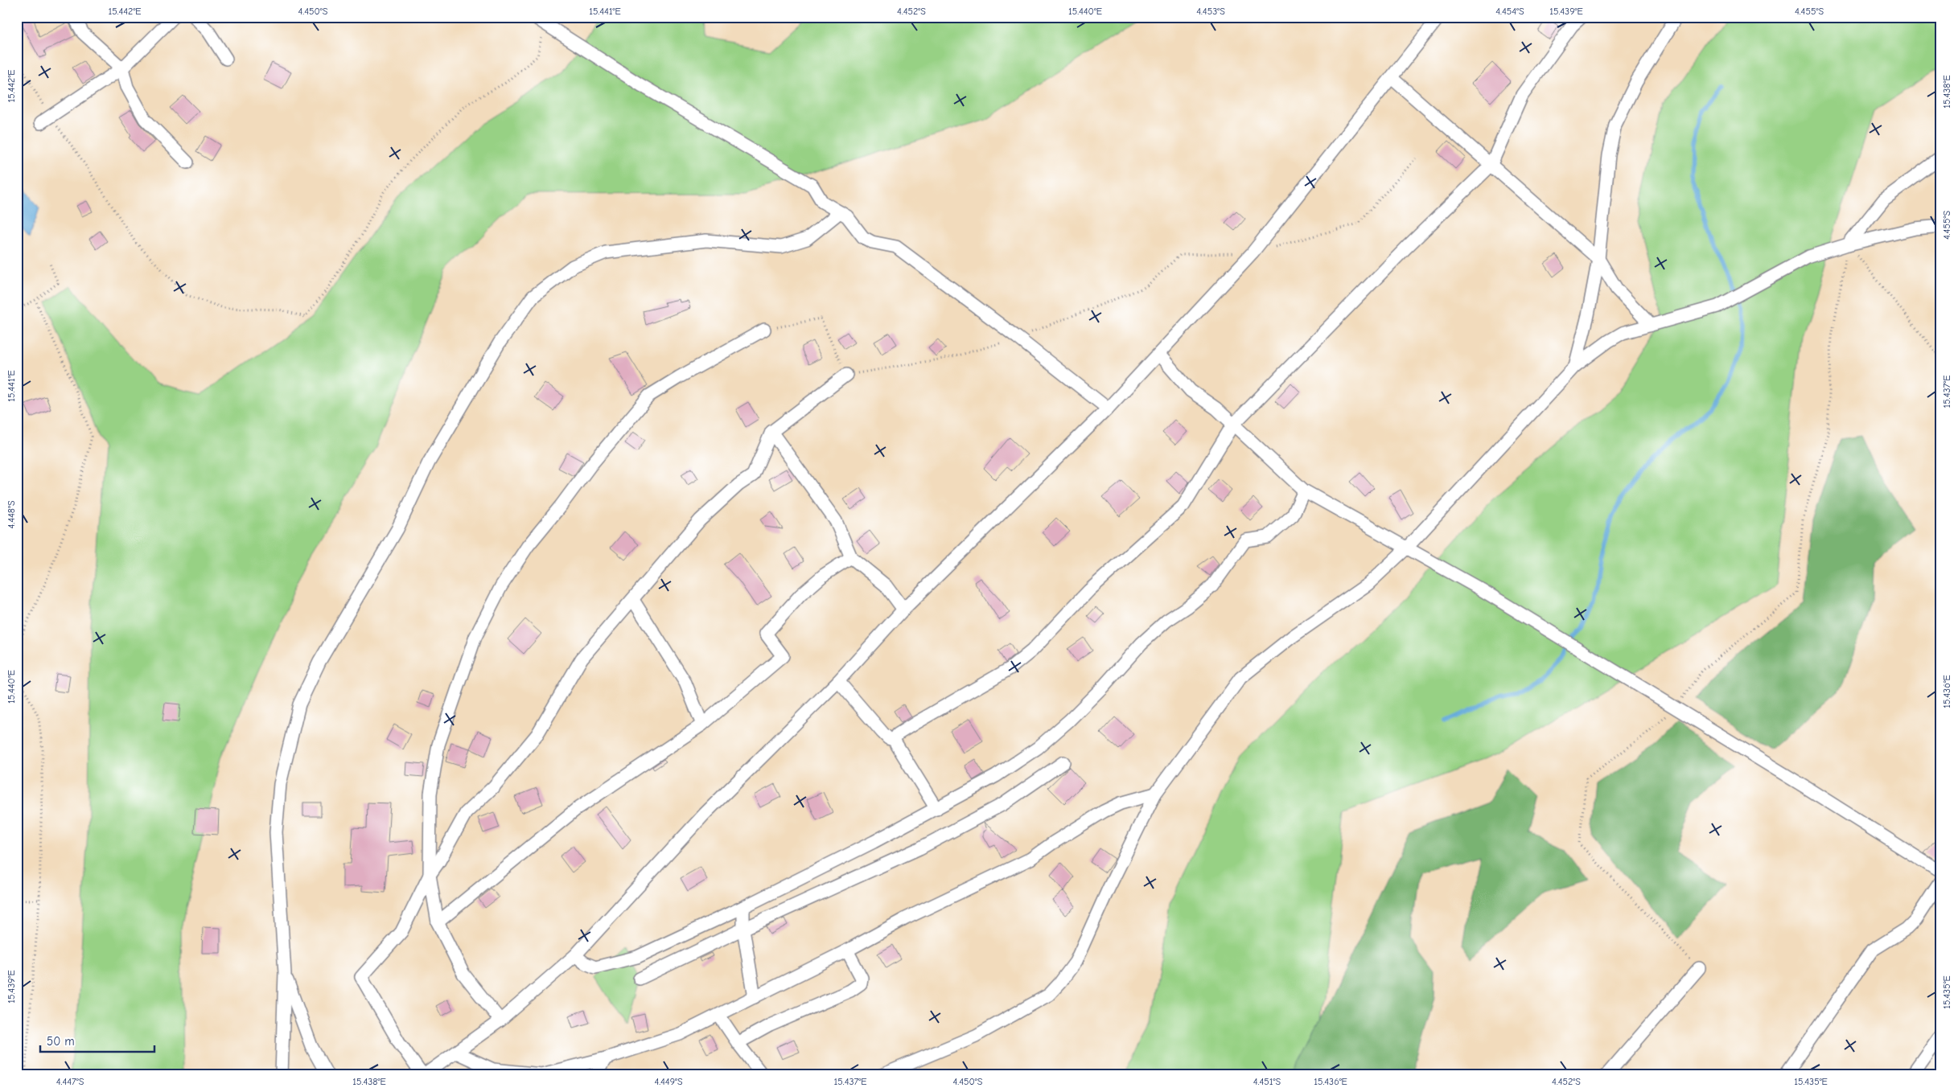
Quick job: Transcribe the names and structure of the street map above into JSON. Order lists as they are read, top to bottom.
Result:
{
  "scale_bar": "50 m",
  "coordinates": [
    "15.442°E",
    "4.450°S",
    "15.441°E",
    "4.452°S",
    "15.440°E",
    "4.453°S",
    "4.454°S",
    "15.439°E",
    "4.455°S",
    "15.438°E",
    "15.437°E",
    "4.448°S",
    "15.436°E",
    "15.435°E",
    "4.447°S",
    "4.449°S",
    "4.451°S"
  ]
}
